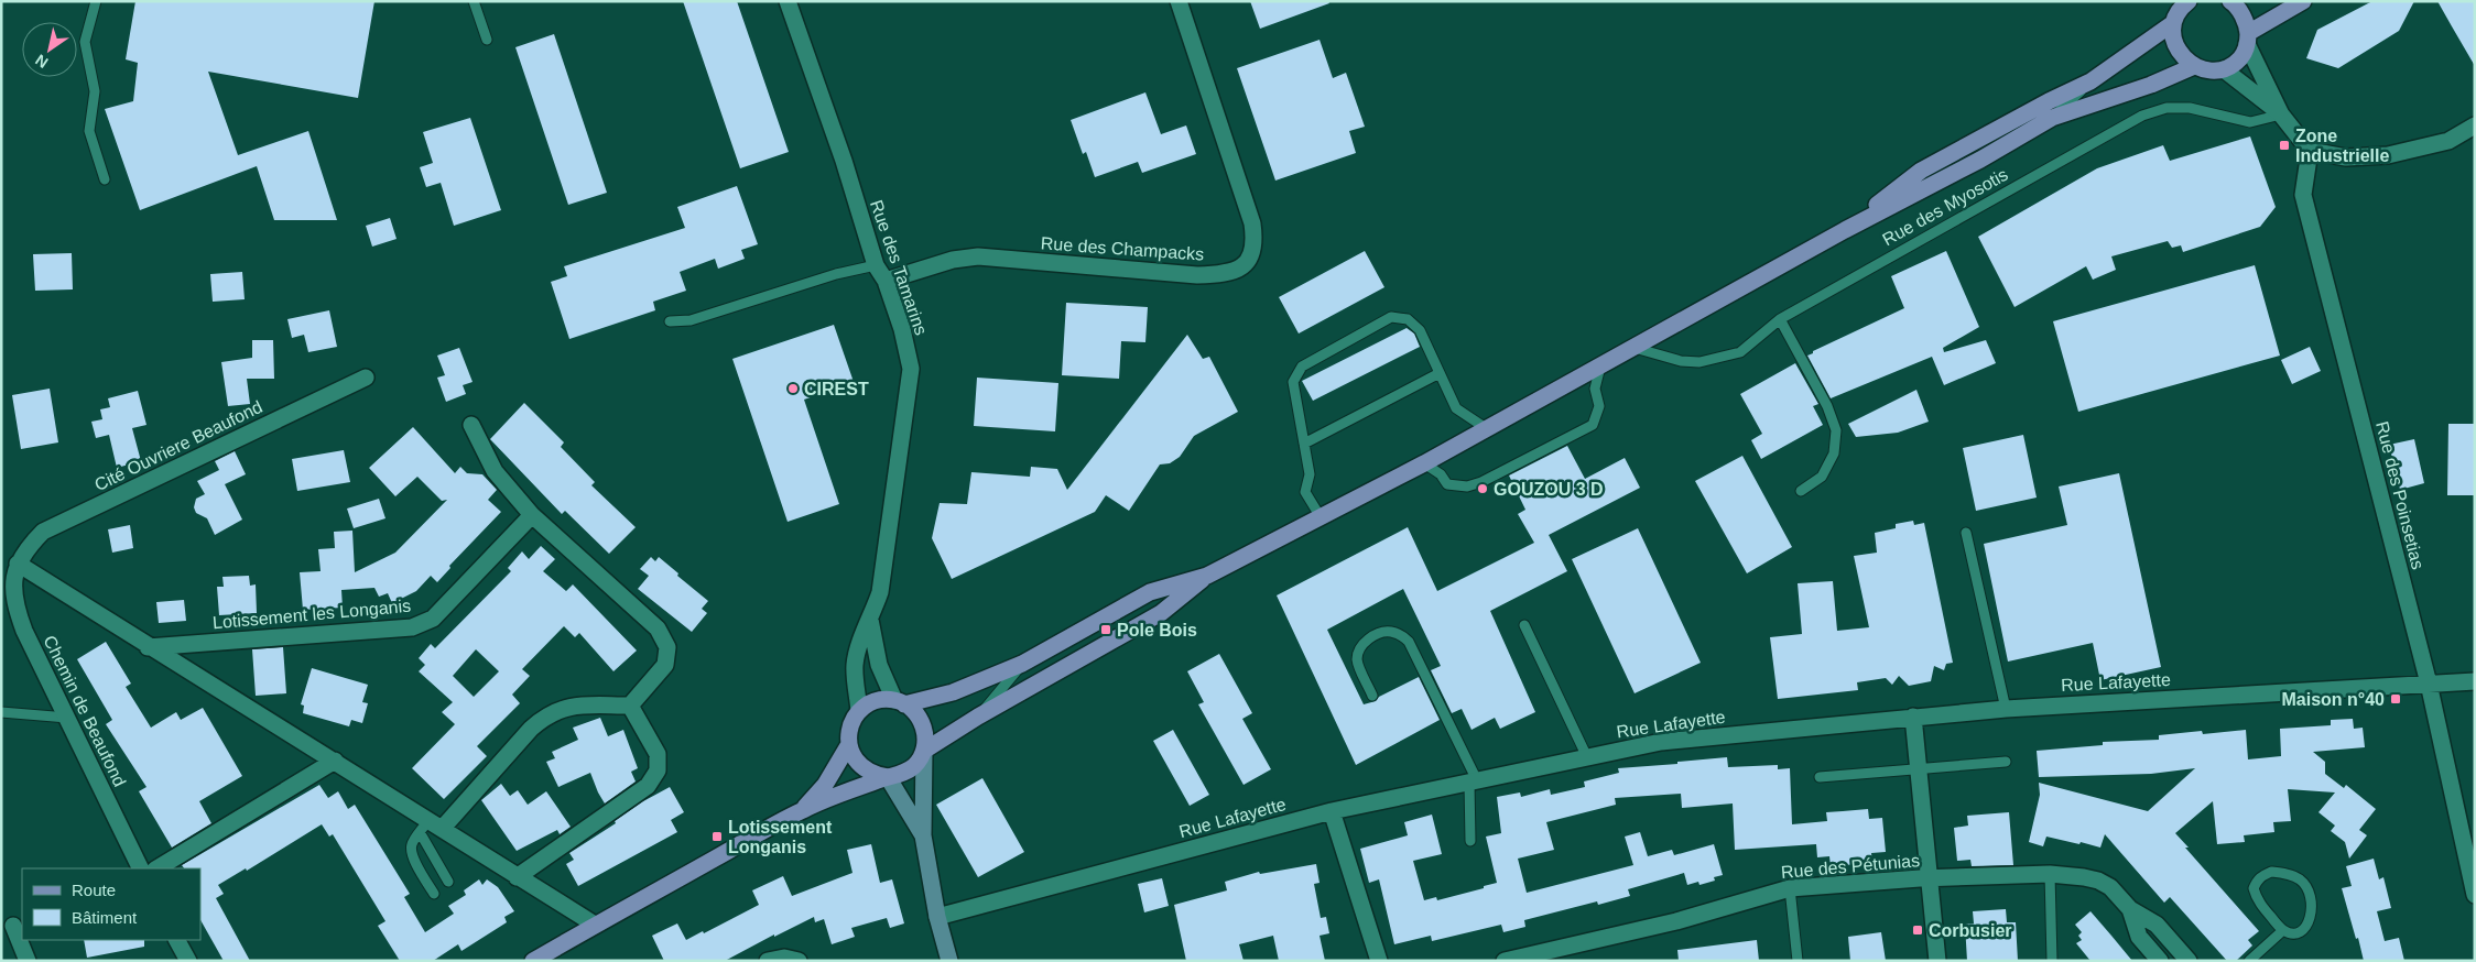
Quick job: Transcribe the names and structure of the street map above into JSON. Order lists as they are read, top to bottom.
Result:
{
  "streets": {
    "street": [
      "Rue des Champacks",
      "Rue des Tamarins",
      "Cité Ouvriere Beaufond",
      "Rue des Poinsetias",
      "Lotissement les Longanis",
      "Rue Lafayette",
      "Chemin de Beaufond",
      "Rue des Pétunias"
    ],
    "lane": ["Rue des Myosotis"]
  },
  "crossings": [
    ["Rue des Champacks", "Rue des Tamarins"],
    ["Cité Ouvriere Beaufond", "Chemin de Beaufond"],
    ["Rue des Poinsetias", "Rue Lafayette"]
  ],
  "places": {
    "transit": [
      "Zone Industrielle",
      "Pole Bois",
      "Maison n°40",
      "Lotissement Longanis",
      "Corbusier"
    ],
    "other": ["CIREST", "GOUZOU 3 D"]
  },
  "legend": ["Route", "Bâtiment"],
  "north": "bottom left"
}
